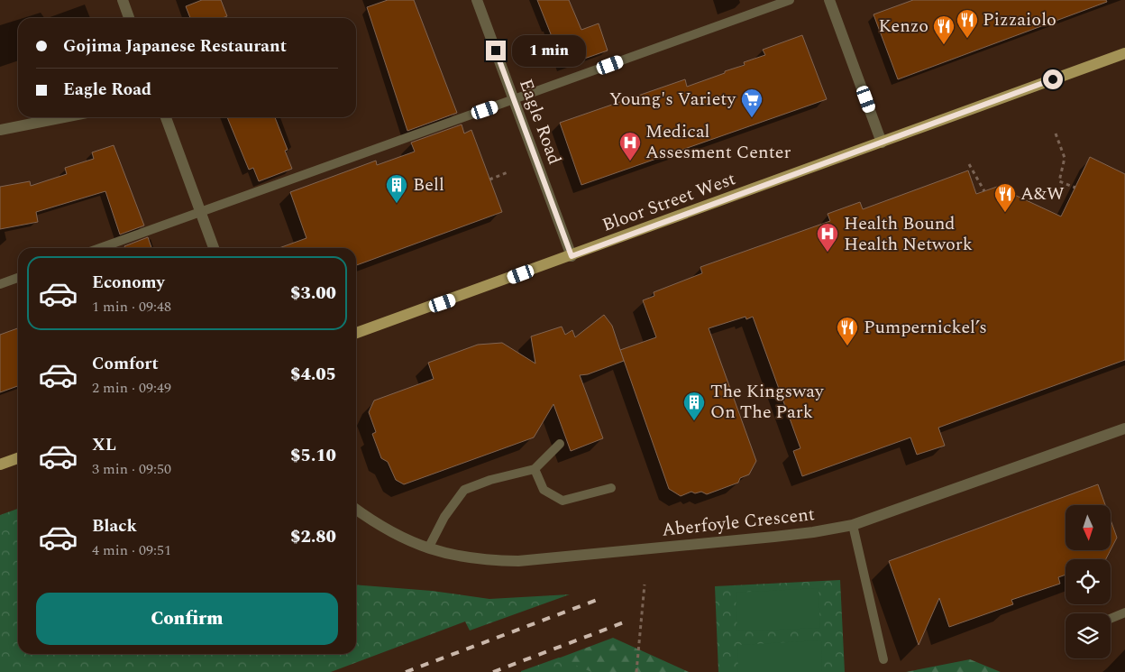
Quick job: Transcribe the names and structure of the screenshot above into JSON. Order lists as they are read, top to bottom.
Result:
{
  "streets": {
    "main road": ["Bloor Street West"],
    "street": ["Eagle Road", "Aberfoyle Crescent"]
  },
  "crossings": [
    ["Eagle Road", "Bloor Street West"]
  ],
  "places": {
    "restaurant": [
      "Pizzaiolo",
      "Kenzo",
      "A&W",
      "Pumpernickel’s"
    ],
    "supermarket": ["Young's Variety"],
    "hospital": ["Medical Assesment Center", "Health Bound Health Network"],
    "building": ["Bell", "The Kingsway On The Park"]
  },
  "north": "bottom",
  "page": {
    "banner": ["Gojima Japanese Restaurant", "Eagle Road"],
    "bubble": "1 min",
    "list": [
      {
        "name": "Economy",
        "note": "1 min · 09:48",
        "value": "$3.00"
      },
      {
        "name": "Comfort",
        "note": "2 min · 09:49",
        "value": "$4.05"
      },
      {
        "name": "XL",
        "note": "3 min · 09:50",
        "value": "$5.10"
      },
      {
        "name": "Black",
        "note": "4 min · 09:51",
        "value": "$2.80"
      }
    ],
    "buttons": "Confirm"
  }
}
